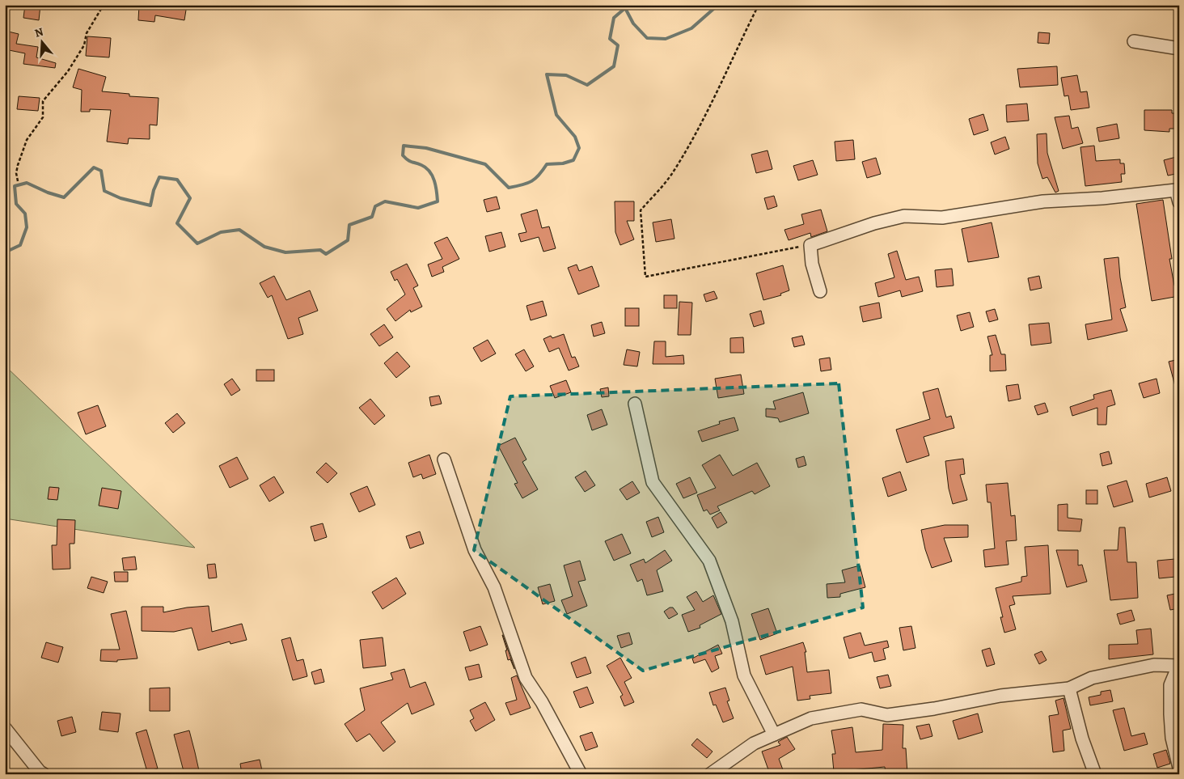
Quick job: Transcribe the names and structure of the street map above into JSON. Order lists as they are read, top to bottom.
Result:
{
  "north": "top"
}
